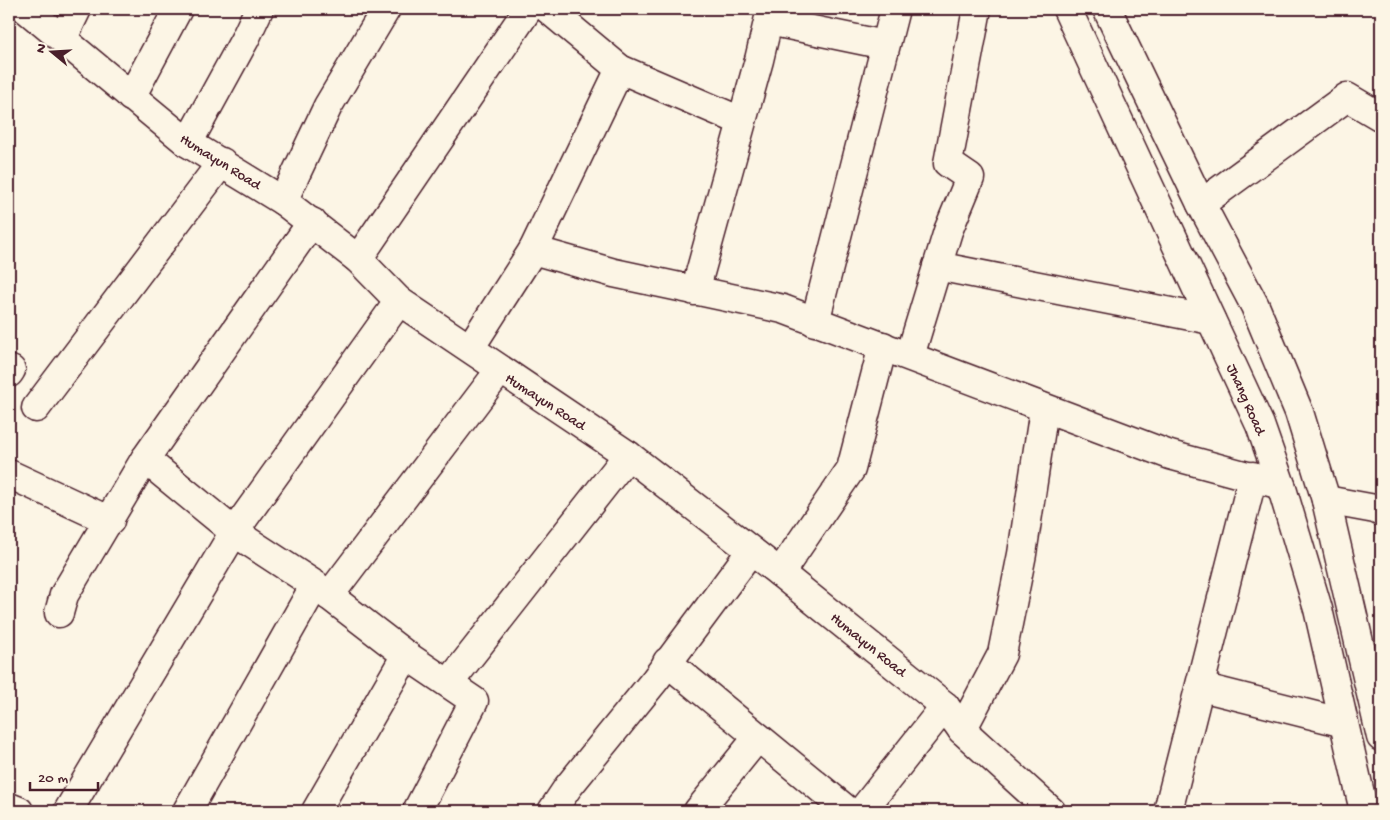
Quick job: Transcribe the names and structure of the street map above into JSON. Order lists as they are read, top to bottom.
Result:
{
  "streets": {
    "main road": ["Humayun Road", "Jhang Road"]
  },
  "scale_bar": "20 m",
  "north": "left"
}
